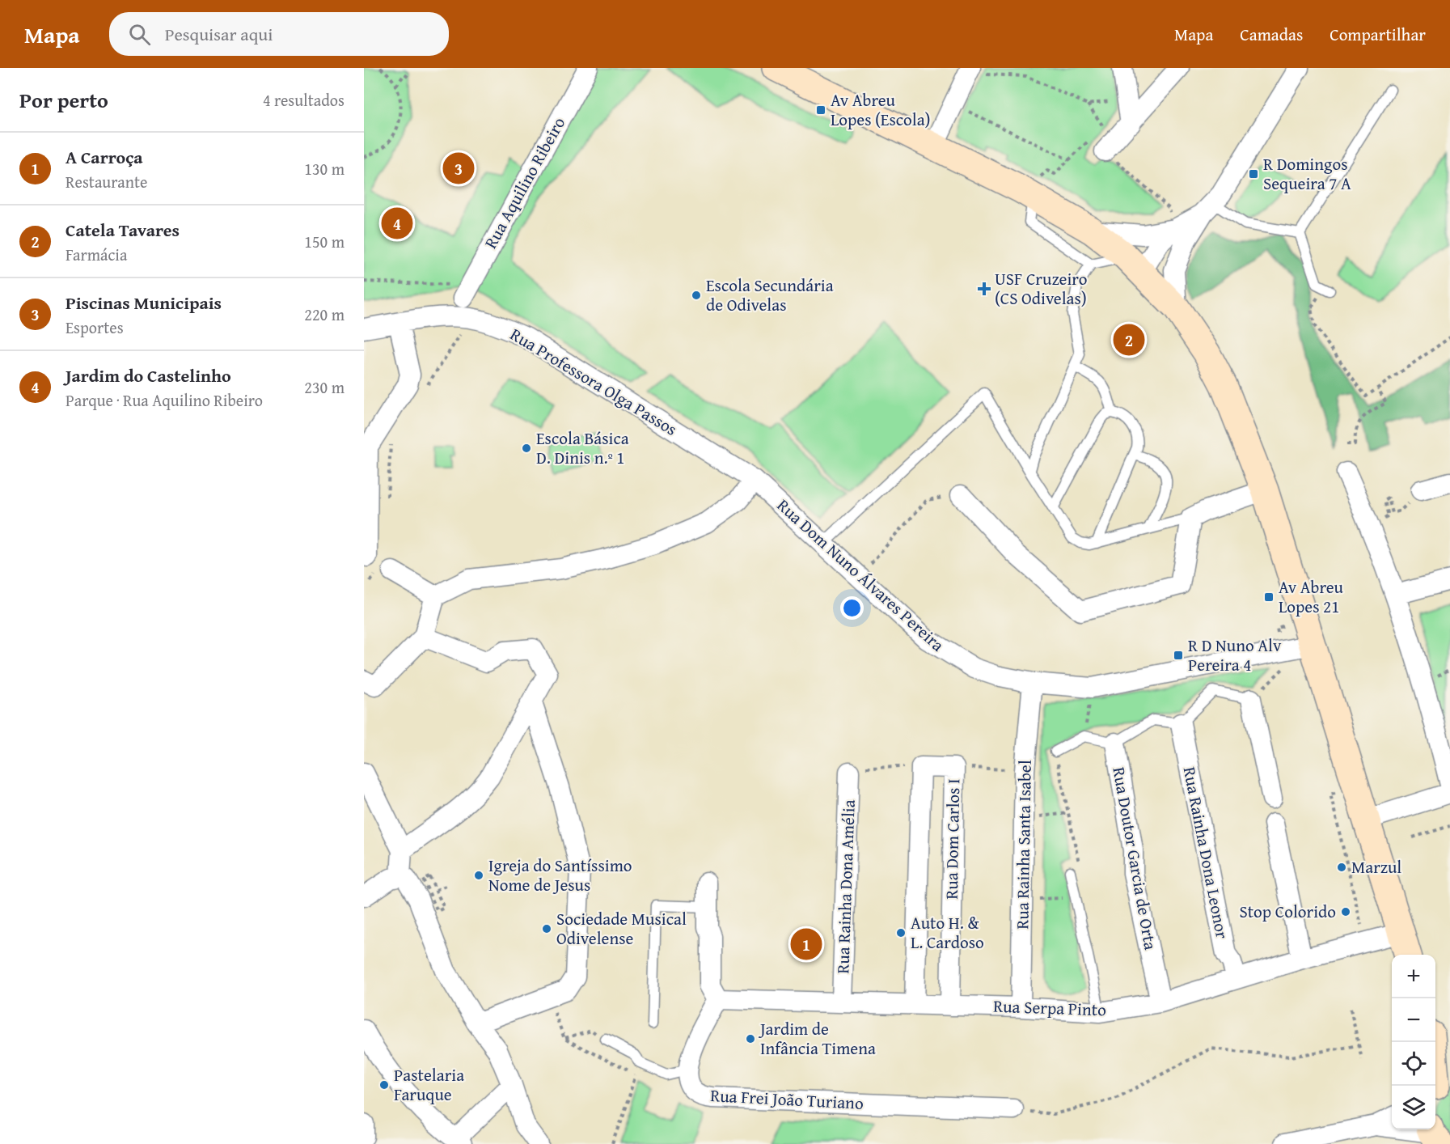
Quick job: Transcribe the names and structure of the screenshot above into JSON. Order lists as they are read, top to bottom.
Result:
{
  "streets": {
    "street": [
      "Rua Aquilino Ribeiro",
      "Rua Professora Olga Passos",
      "Rua Dom Nuno Álvares Pereira",
      "Rua Dom Carlos I",
      "Rua Rainha Santa Isabel",
      "Rua Rainha Dona Leonor",
      "Rua Doutor Garcia de Orta",
      "Rua Rainha Dona Amélia",
      "Rua Serpa Pinto",
      "Rua Frei João Turiano"
    ]
  },
  "crossings": [
    ["Rua Professora Olga Passos", "Rua Dom Nuno Álvares Pereira"],
    ["Rua Dom Nuno Álvares Pereira", "Rua Rainha Santa Isabel"],
    ["Rua Dom Carlos I", "Rua Serpa Pinto"],
    ["Rua Rainha Santa Isabel", "Rua Serpa Pinto"],
    ["Rua Rainha Dona Leonor", "Rua Serpa Pinto"],
    ["Rua Doutor Garcia de Orta", "Rua Serpa Pinto"],
    ["Rua Rainha Dona Amélia", "Rua Serpa Pinto"]
  ],
  "places": {
    "transit": [
      "Av Abreu Lopes (Escola)",
      "R Domingos Sequeira 7 A",
      "Av Abreu Lopes 21",
      "R D Nuno Alv Pereira 4"
    ],
    "health": ["USF Cruzeiro (CS Odivelas)"],
    "other": [
      "Escola Secundária de Odivelas",
      "Escola Básica D. Dinis n.º 1",
      "Marzul",
      "Igreja do Santíssimo Nome de Jesus",
      "Stop Colorido",
      "Sociedade Musical Odivelense",
      "Auto H. & L. Cardoso",
      "Jardim de Infância Timena",
      "Pastelaria Faruque"
    ]
  },
  "page": {
    "header": "Mapa",
    "search": "Pesquisar aqui",
    "nav": ["Mapa", "Camadas", "Compartilhar"],
    "heading": ["Por perto", "4 resultados"],
    "list": [
      {
        "mark": "1",
        "name": "A Carroça",
        "note": "Restaurante",
        "value": "130 m"
      },
      {
        "mark": "2",
        "name": "Catela Tavares",
        "note": "Farmácia",
        "value": "150 m"
      },
      {
        "mark": "3",
        "name": "Piscinas Municipais",
        "note": "Esportes",
        "value": "220 m"
      },
      {
        "mark": "4",
        "name": "Jardim do Castelinho",
        "note": "Parque · Rua Aquilino Ribeiro",
        "value": "230 m"
      }
    ],
    "pins": [
      "3",
      "4",
      "2",
      "1"
    ],
    "map_buttons": ["+", "−"]
  }
}
